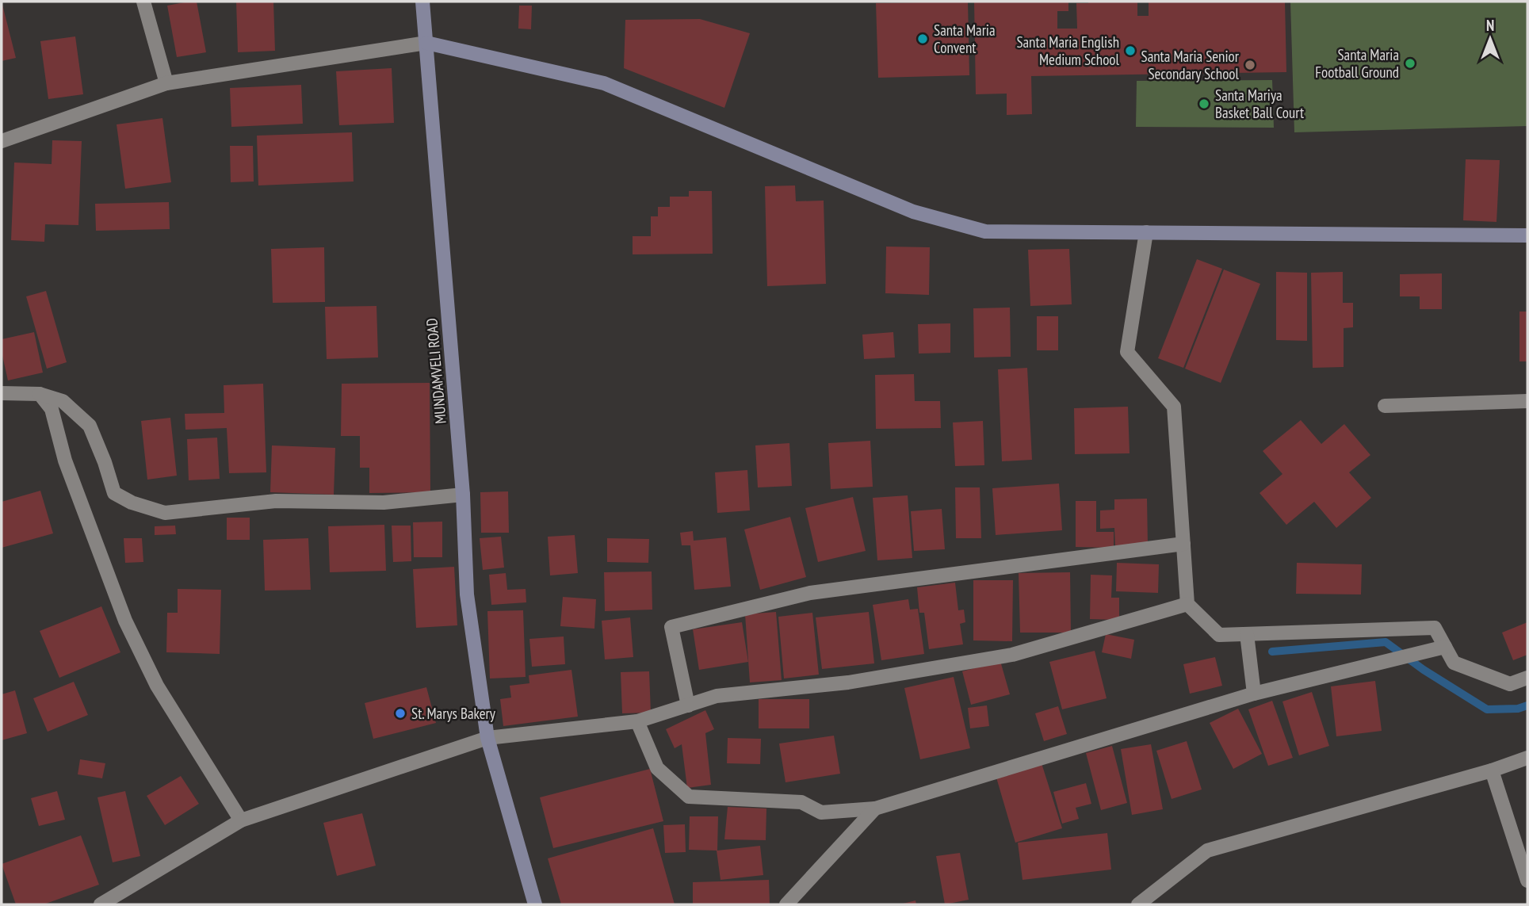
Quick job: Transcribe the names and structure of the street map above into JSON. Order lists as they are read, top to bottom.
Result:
{
  "streets": {
    "main road": ["MUNDAMVELI ROAD"]
  },
  "places": [
    "Santa Maria Convent",
    "Santa Maria English Medium School",
    "Santa Maria Football Ground",
    "Santa Maria Senior Secondary School",
    "Santa Mariya Basket Ball Court",
    "St. Marys Bakery"
  ],
  "north": "top"
}
